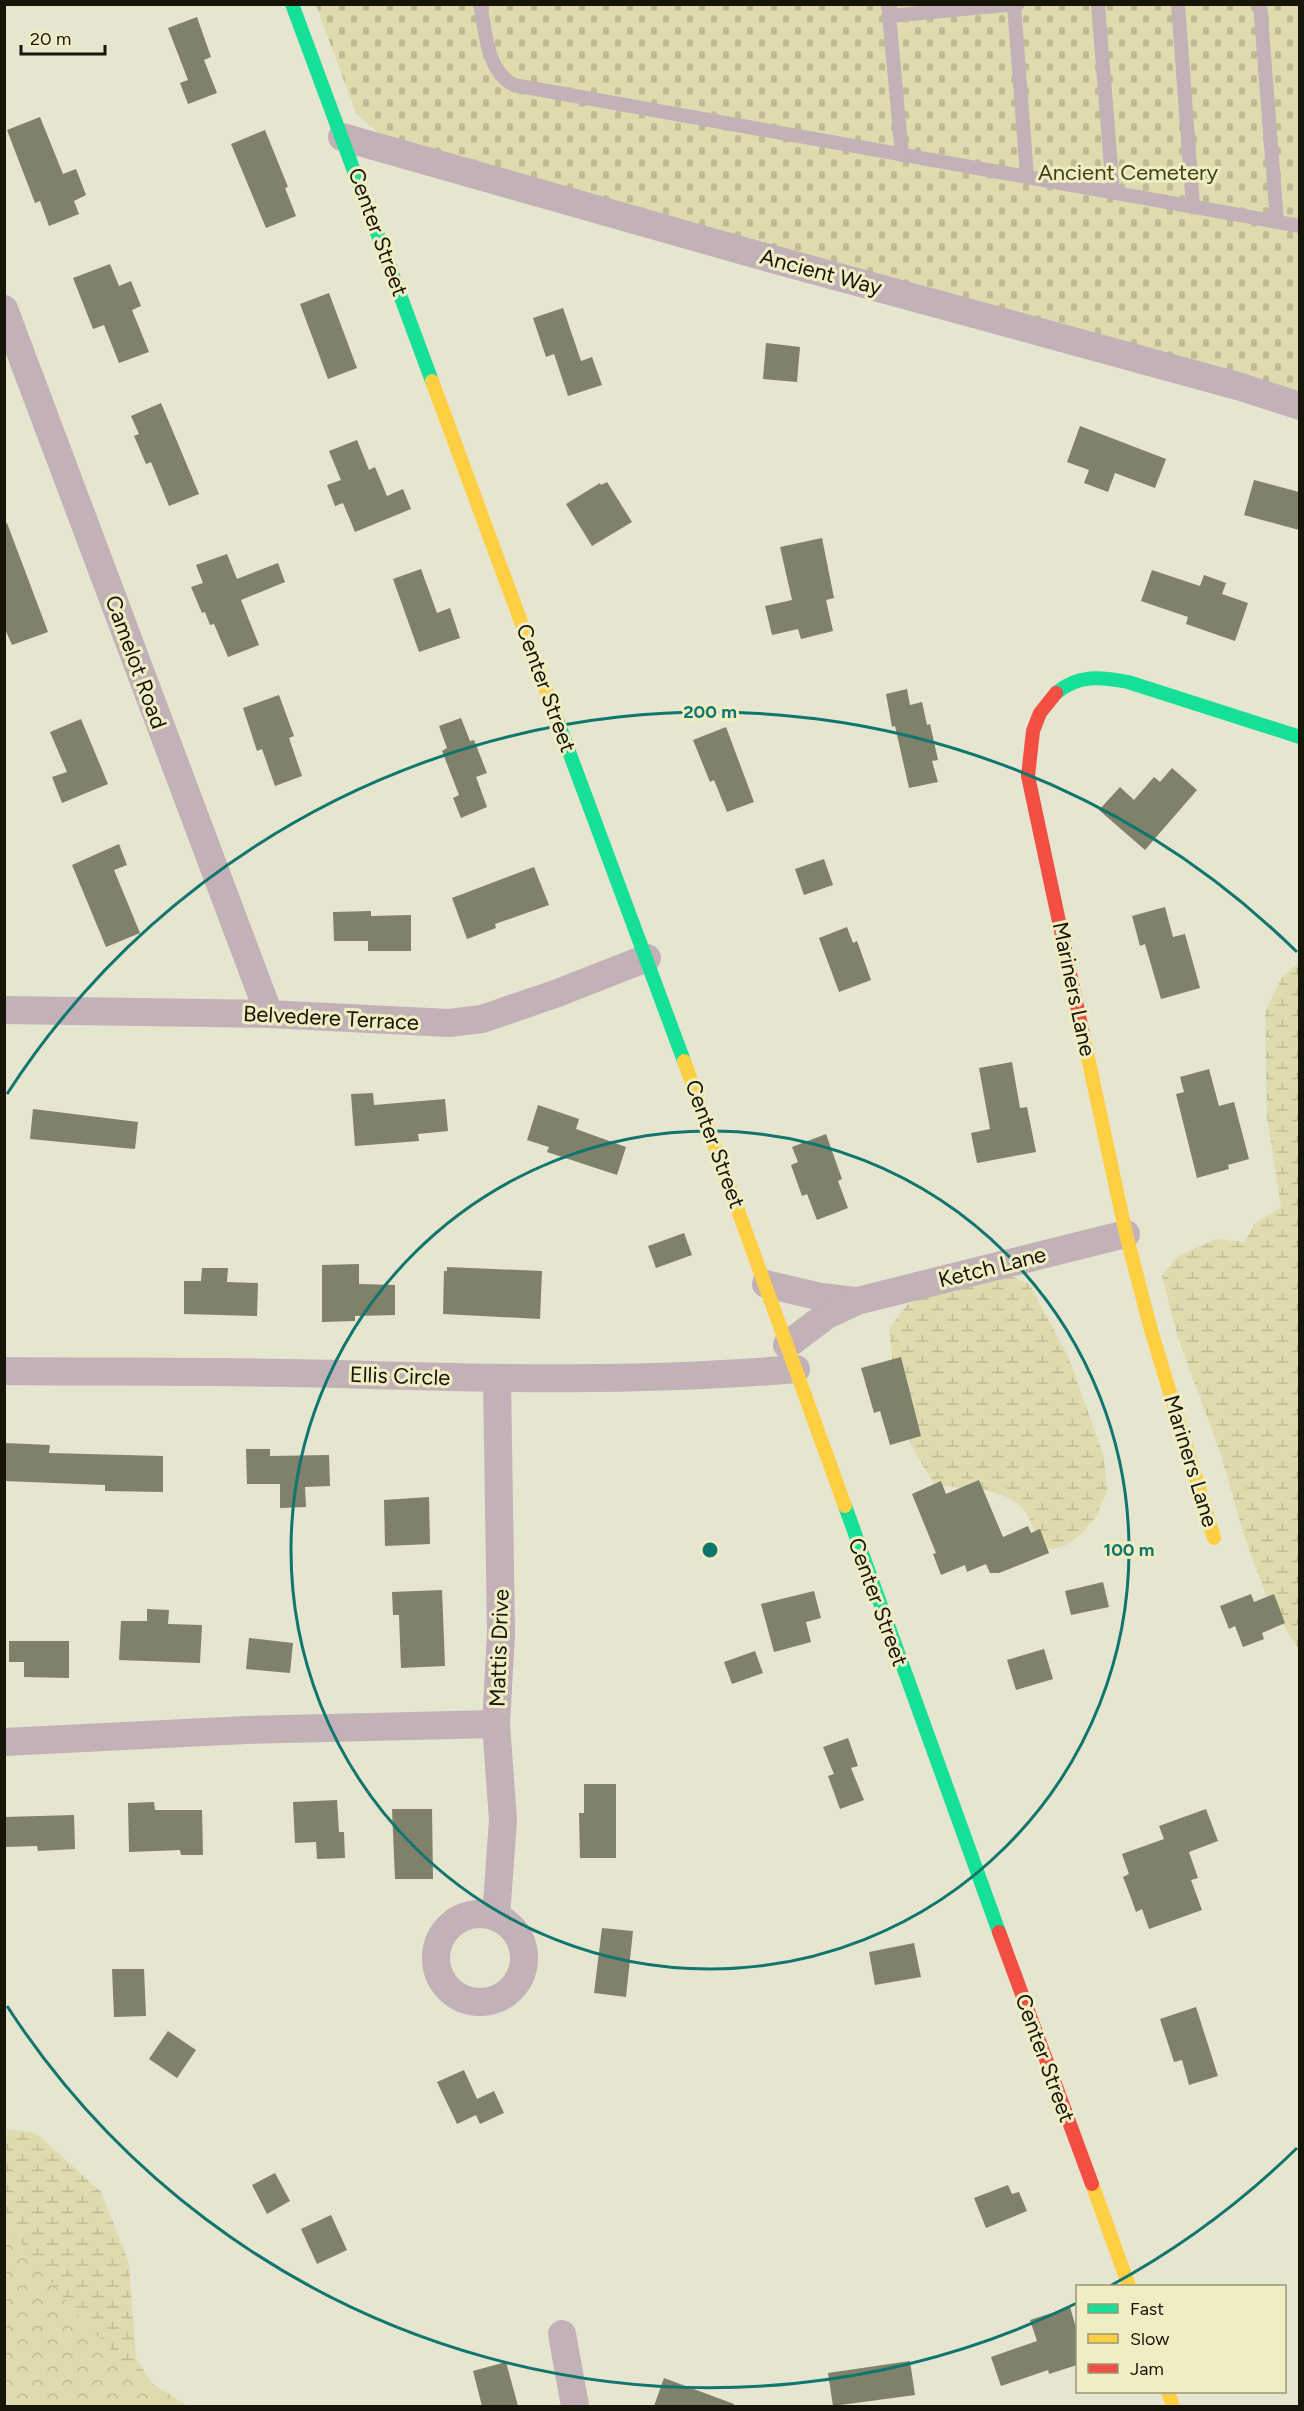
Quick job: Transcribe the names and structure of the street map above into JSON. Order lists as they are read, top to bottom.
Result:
{
  "streets": {
    "street": [
      "Center Street",
      "Ancient Way",
      "Camelot Road",
      "Mariners Lane",
      "Belvedere Terrace",
      "Ketch Lane",
      "Ellis Circle",
      "Mattis Drive"
    ]
  },
  "crossings": [
    ["Center Street", "Ancient Way"],
    ["Center Street", "Belvedere Terrace"],
    ["Center Street", "Ketch Lane"],
    ["Center Street", "Ellis Circle"],
    ["Camelot Road", "Belvedere Terrace"],
    ["Mariners Lane", "Ketch Lane"],
    ["Ketch Lane", "Ellis Circle"],
    ["Ellis Circle", "Mattis Drive"]
  ],
  "parks": ["Ancient Cemetery"],
  "legend": ["Fast", "Slow", "Jam"],
  "scale_bar": "20 m",
  "rings": ["200 m", "100 m"]
}
